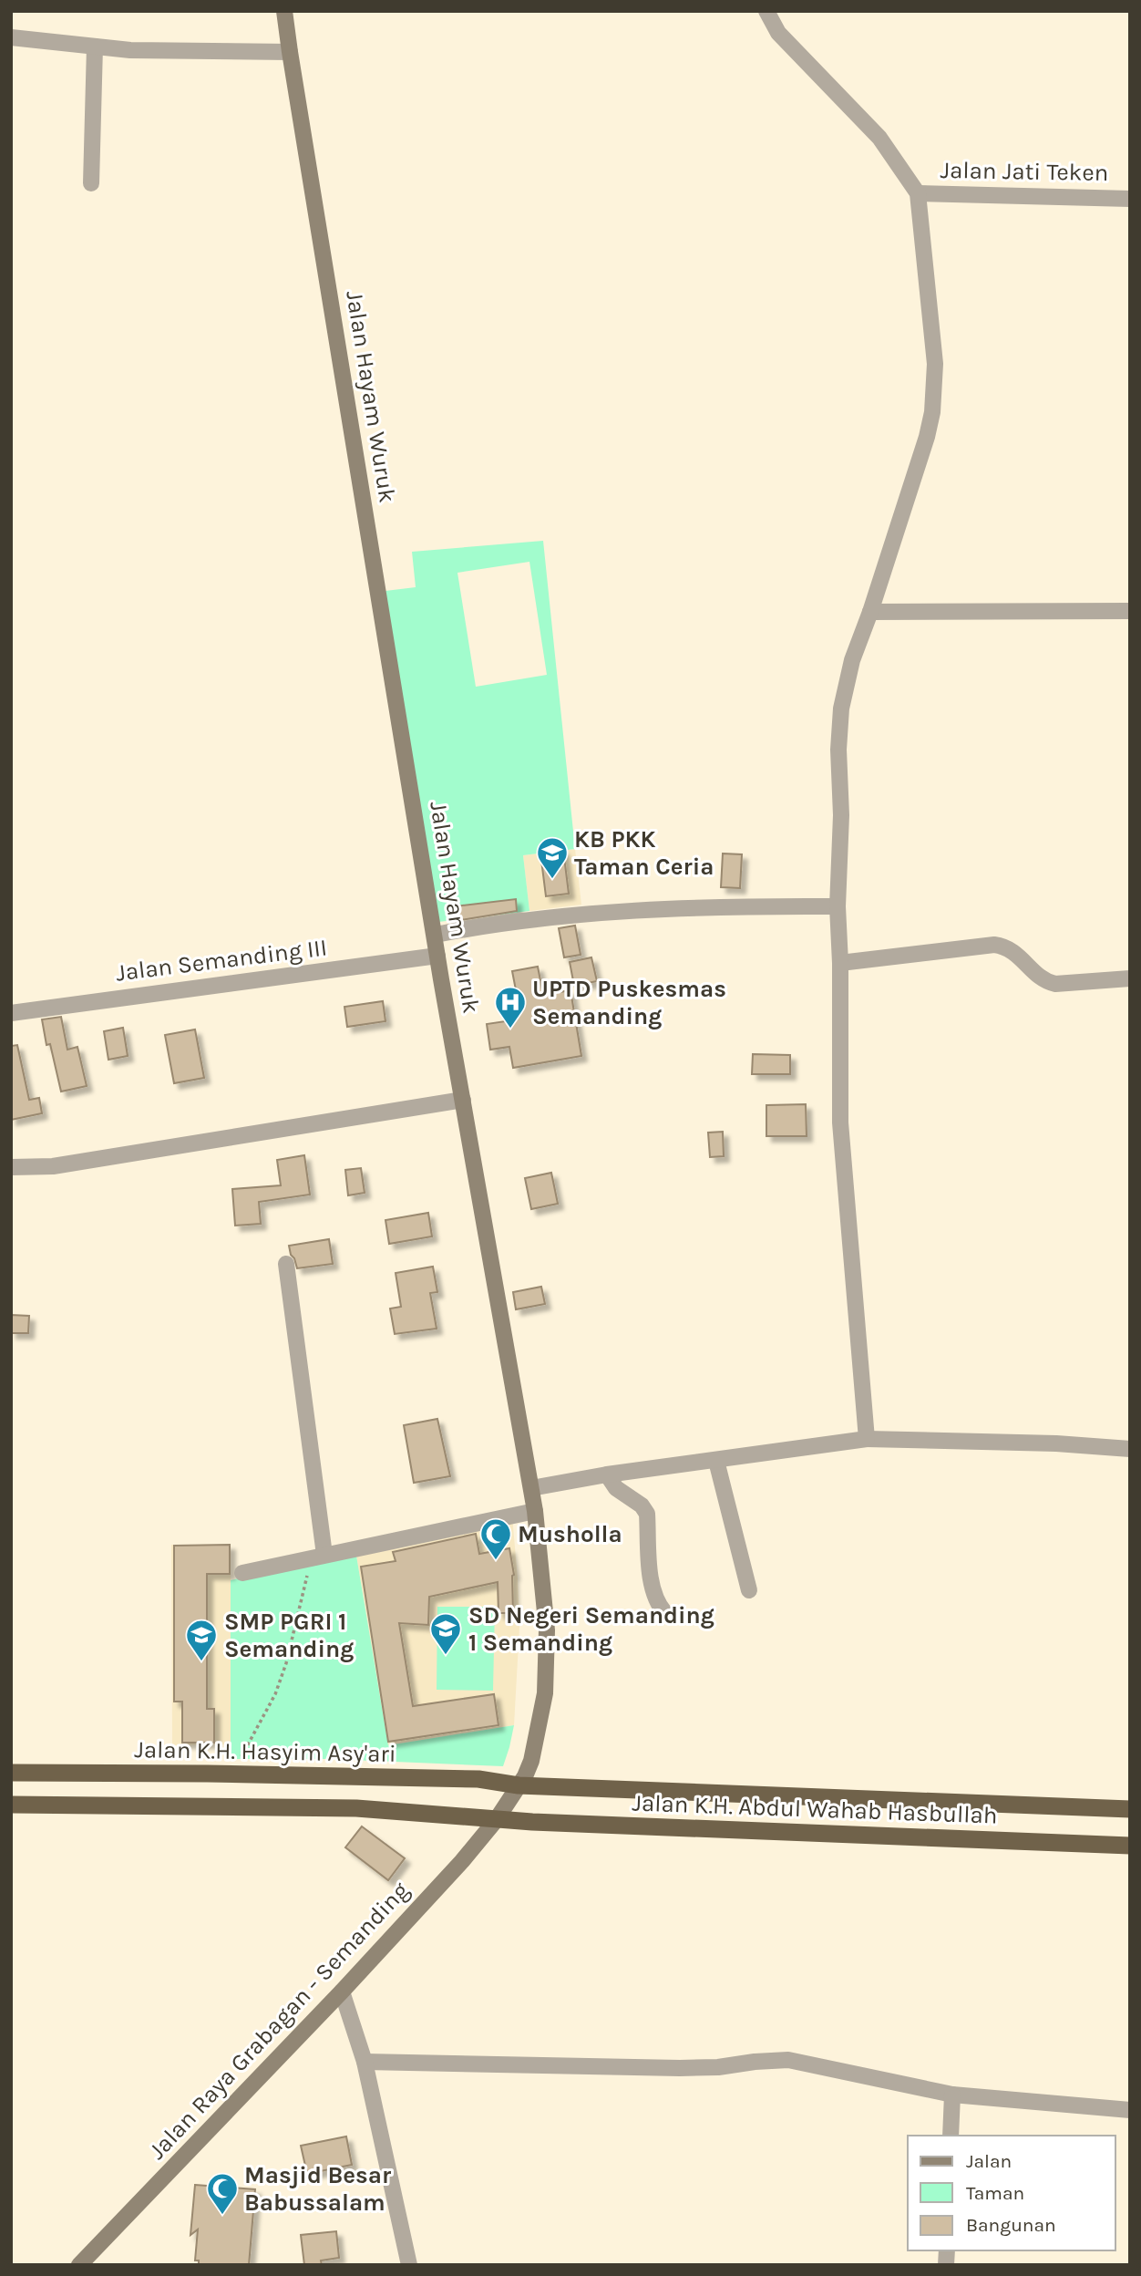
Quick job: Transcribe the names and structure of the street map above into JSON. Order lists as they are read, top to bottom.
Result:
{
  "streets": {
    "highway": ["Jalan K.H. Hasyim Asy'ari", "Jalan K.H. Abdul Wahab Hasbullah"],
    "main road": ["Jalan Hayam Wuruk", "Jalan Raya Grabagan - Semanding"],
    "street": ["Jalan Jati Teken", "Jalan Semanding III"]
  },
  "crossings": [
    ["Jalan Hayam Wuruk", "Jalan Semanding III"],
    ["Jalan Hayam Wuruk", "Jalan K.H. Hasyim Asy'ari"],
    ["Jalan Hayam Wuruk", "Jalan K.H. Abdul Wahab Hasbullah"],
    ["Jalan Hayam Wuruk", "Jalan Raya Grabagan - Semanding"],
    ["Jalan K.H. Hasyim Asy'ari", "Jalan K.H. Abdul Wahab Hasbullah"],
    ["Jalan K.H. Abdul Wahab Hasbullah", "Jalan Raya Grabagan - Semanding"]
  ],
  "places": {
    "school or university": ["KB PKK Taman Ceria", "SD Negeri Semanding 1 Semanding", "SMP PGRI 1 Semanding"],
    "hospital": ["UPTD Puskesmas Semanding"],
    "mosque": ["Musholla", "Masjid Besar Babussalam"]
  },
  "legend": ["Jalan", "Taman", "Bangunan"]
}
